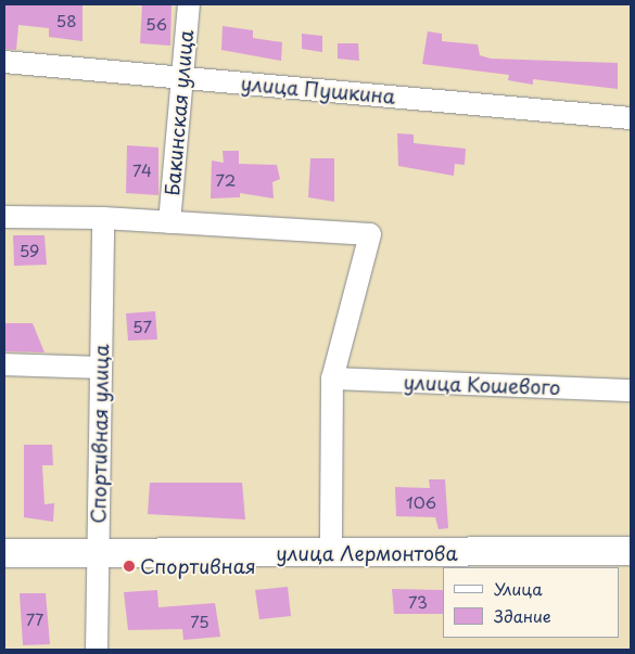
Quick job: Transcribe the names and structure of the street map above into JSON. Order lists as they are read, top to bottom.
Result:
{
  "streets": {
    "street": [
      "улица Пушкина",
      "Бакинская улица",
      "улица Кошевого",
      "Спортивная улица",
      "улица Лермонтова"
    ]
  },
  "crossings": [
    ["улица Пушкина", "Бакинская улица"],
    ["Спортивная улица", "улица Лермонтова"]
  ],
  "places": ["Спортивная"],
  "house_numbers": [
    "58",
    "56",
    "74",
    "72",
    "59",
    "57",
    "106",
    "73",
    "77",
    "75"
  ],
  "legend": ["Улица", "Здание"]
}
